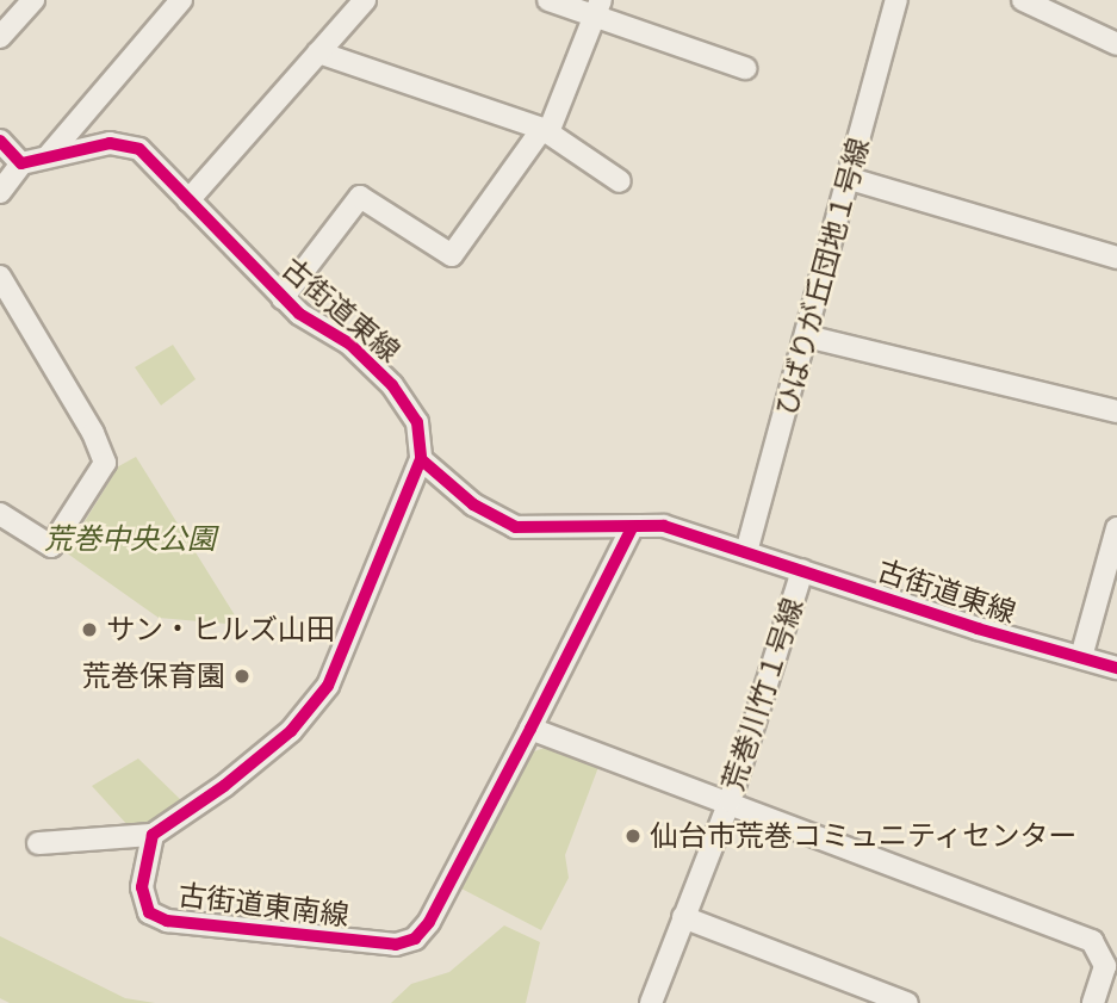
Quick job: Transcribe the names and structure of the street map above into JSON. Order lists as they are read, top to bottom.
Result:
{
  "streets": {
    "street": [
      "ひばりが丘団地１号線",
      "古街道東線",
      "荒巻川竹１号線",
      "古街道東南線"
    ]
  },
  "crossings": [
    ["ひばりが丘団地１号線", "古街道東線"],
    ["古街道東線", "荒巻川竹１号線"],
    ["古街道東線", "古街道東南線"]
  ],
  "parks": ["荒巻中央公園"],
  "places": ["サン・ヒルズ山田", "荒巻保育園", "仙台市荒巻コミュニティセンター"]
}
